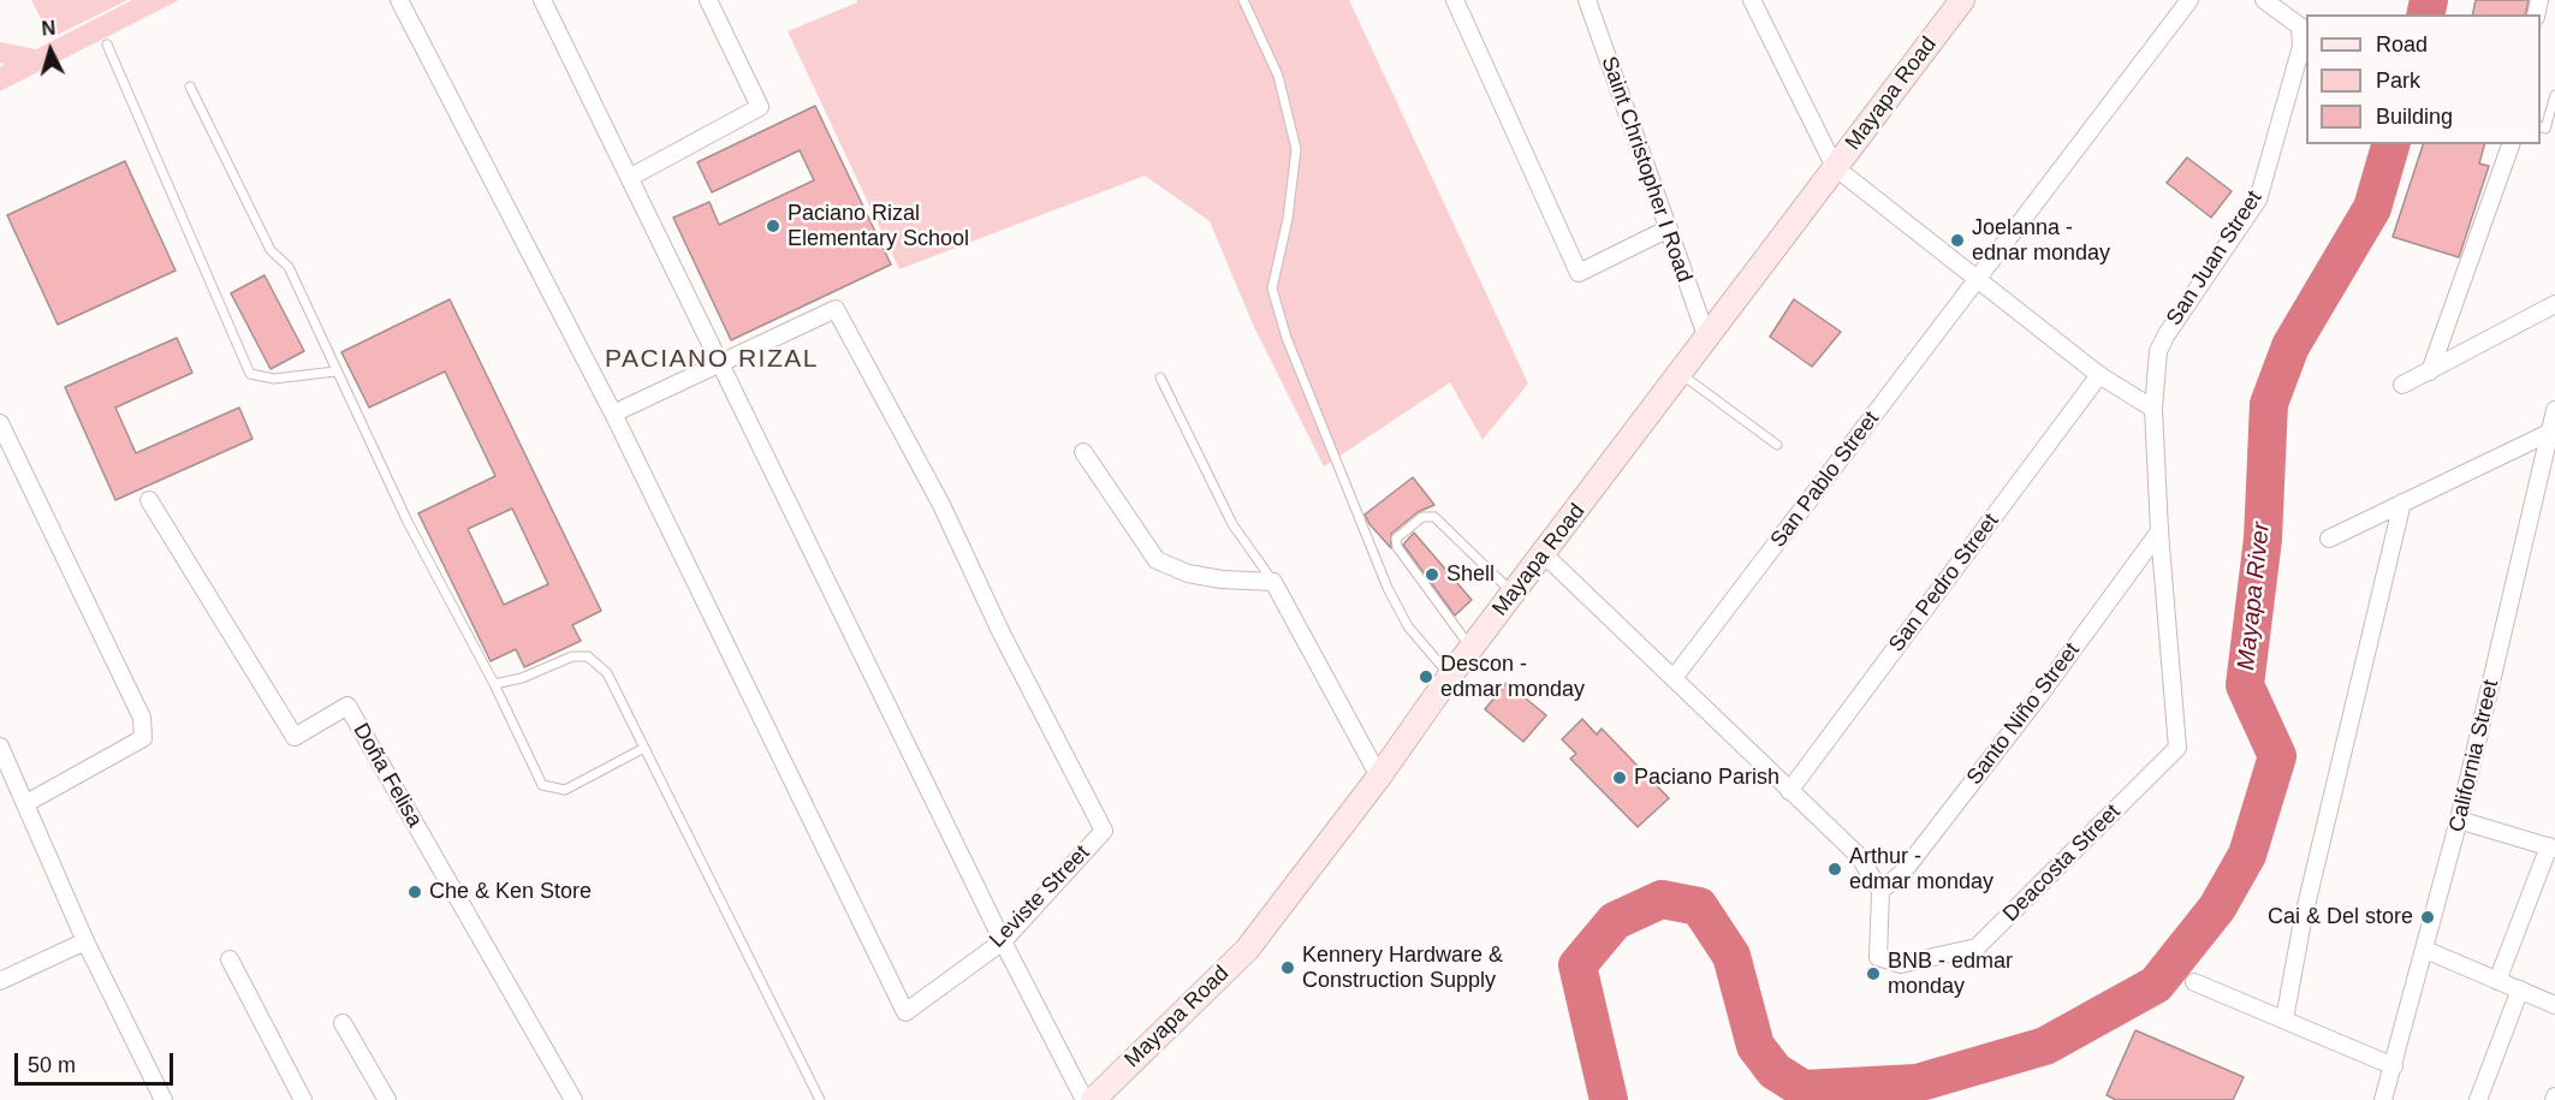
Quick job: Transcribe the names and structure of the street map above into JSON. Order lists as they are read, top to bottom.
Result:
{
  "streets": {
    "main road": ["Mayapa Road"],
    "street": [
      "Saint Christopher I Road",
      "San Juan Street",
      "San Pablo Street",
      "San Pedro Street",
      "Santo Niño Street",
      "California Street",
      "Doña Felisa",
      "Deacosta Street",
      "Leviste Street"
    ]
  },
  "crossings": [
    ["Mayapa Road", "Saint Christopher I Road"],
    ["San Juan Street", "Deacosta Street"],
    ["Santo Niño Street", "Deacosta Street"]
  ],
  "districts": ["PACIANO RIZAL"],
  "water": ["Mayapa River"],
  "places": [
    "Paciano Rizal Elementary School",
    "Joelanna - ednar monday",
    "Shell",
    "Descon - edmar monday",
    "Paciano Parish",
    "Arthur - edmar monday",
    "Che & Ken Store",
    "Cai & Del store",
    "Kennery Hardware & Construction Supply",
    "BNB - edmar monday"
  ],
  "legend": ["Road", "Park", "Building"],
  "scale_bar": "50 m",
  "north": "top"
}
